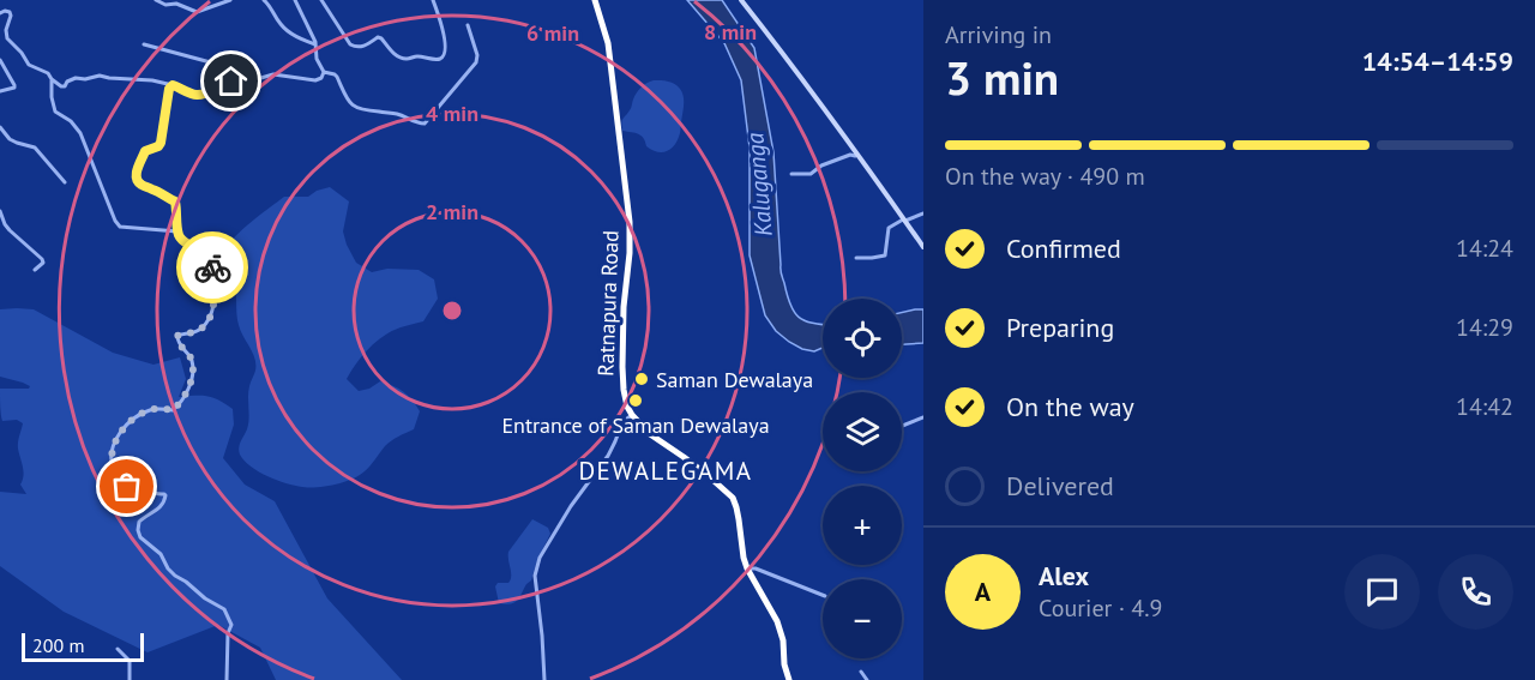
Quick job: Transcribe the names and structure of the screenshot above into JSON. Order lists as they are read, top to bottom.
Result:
{
  "streets": {
    "highway": ["Ratnapura Road"]
  },
  "districts": ["DEWALEGAMA"],
  "water": ["Kaluganga"],
  "places": ["Saman Dewalaya", "Entrance of Saman Dewalaya"],
  "scale_bar": "200 m",
  "page": {
    "heading": ["3 min", "Arriving in", "14:54–14:59"],
    "panel": ["Alex", "Courier · 4.9"],
    "bar": "On the way · 490 m",
    "list": [
      ["Confirmed", "14:24"],
      ["Preparing", "14:29"],
      ["On the way", "14:42"],
      "Delivered"
    ],
    "map_buttons": ["+", "−"],
    "round": "A",
    "scale": "200 m"
  },
  "rings": [
    "8 min",
    "6 min",
    "4 min",
    "2 min"
  ]
}
